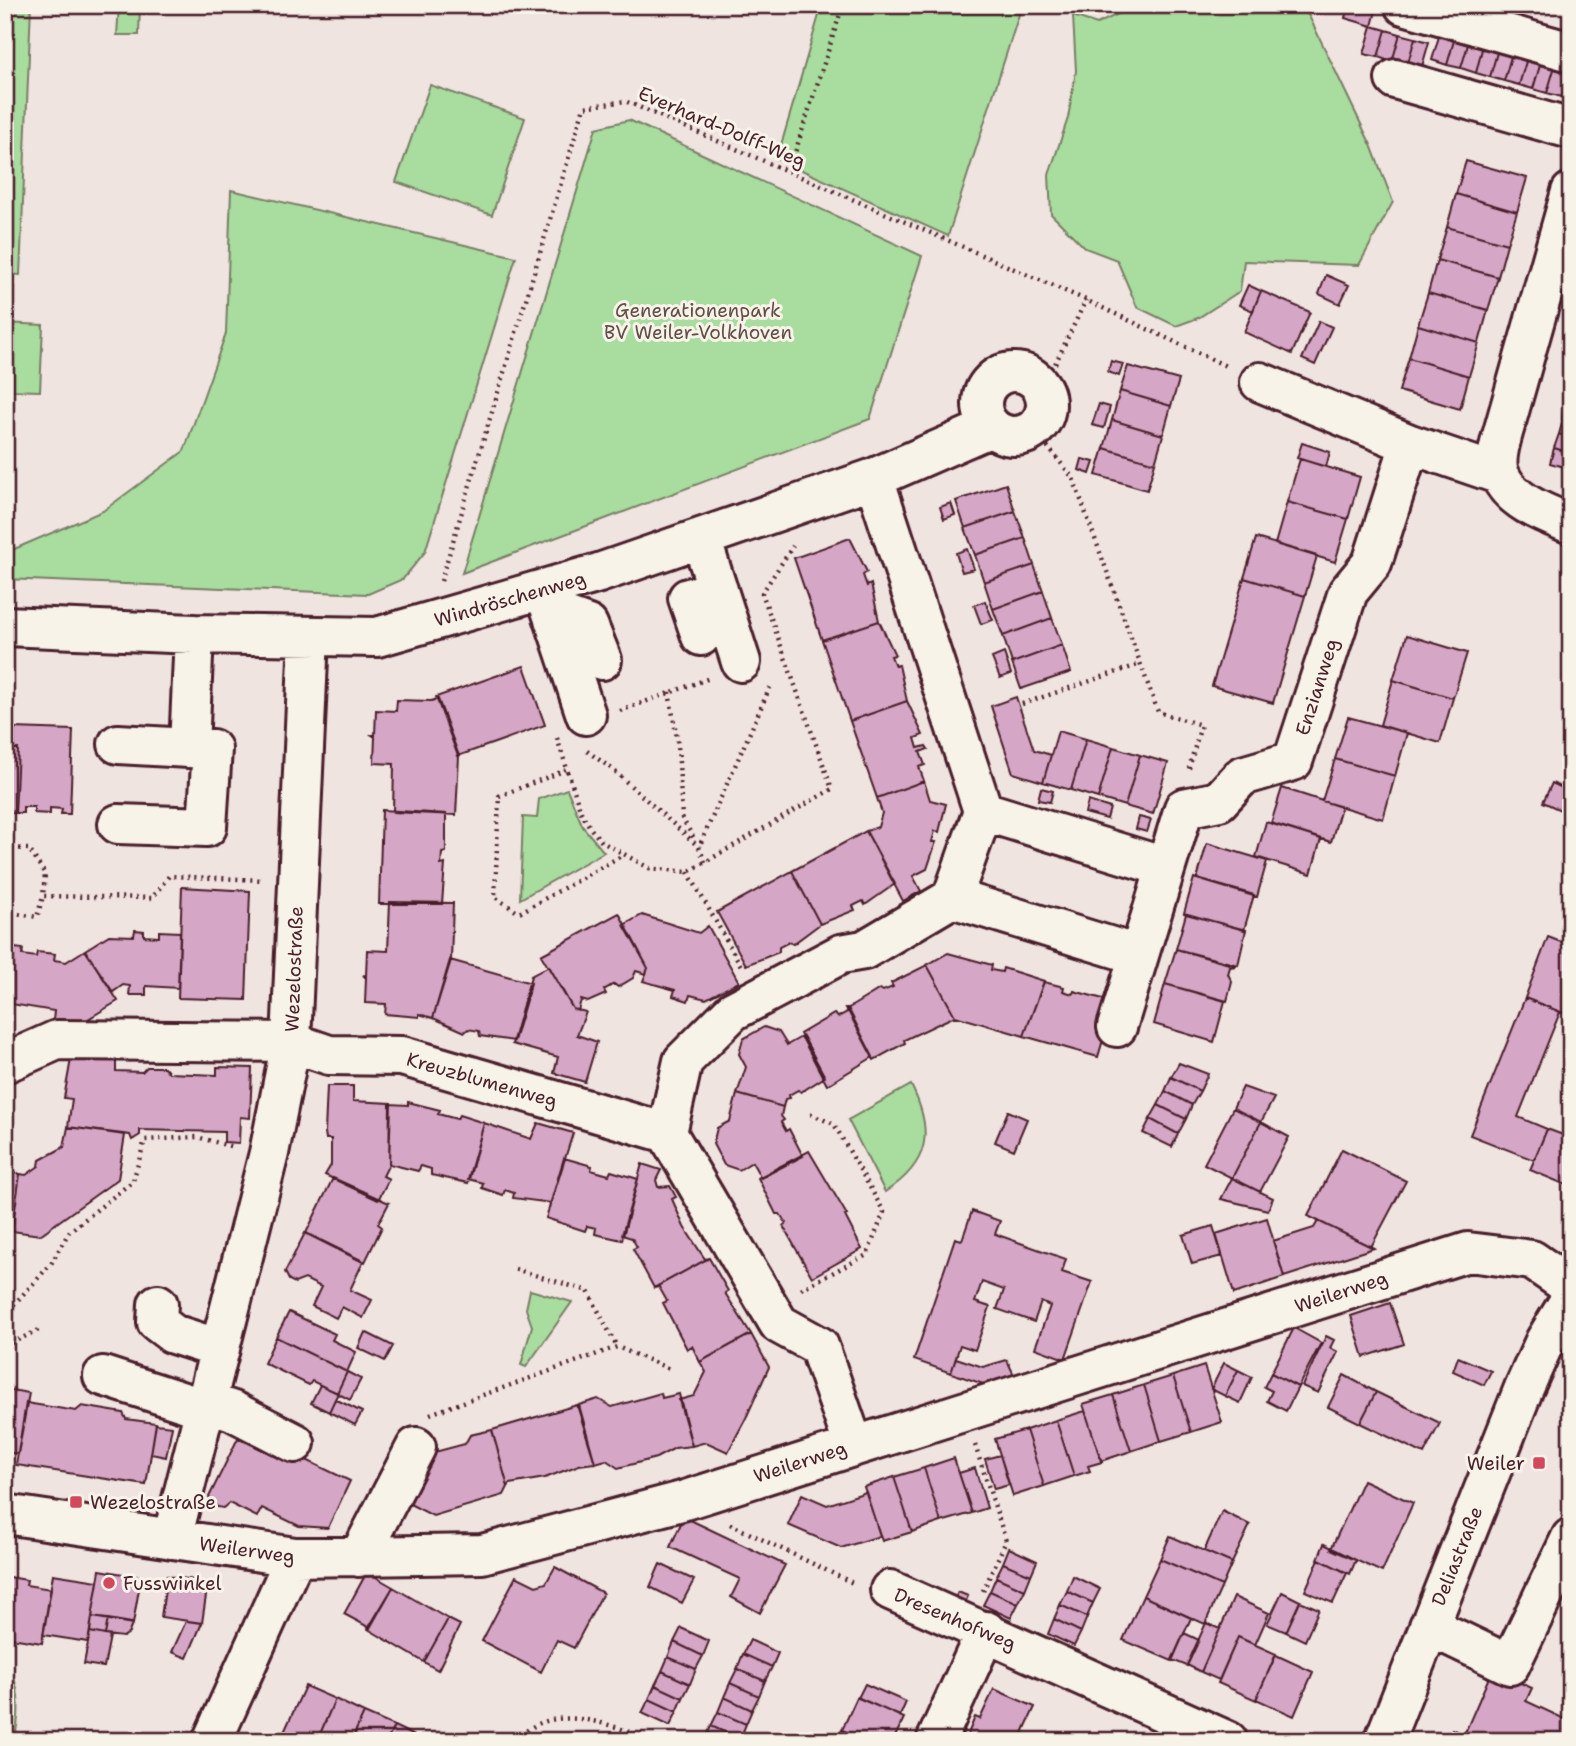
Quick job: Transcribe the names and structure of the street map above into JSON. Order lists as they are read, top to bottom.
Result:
{
  "streets": {
    "street": [
      "Windröschenweg",
      "Enzianweg",
      "Wezelostraße",
      "Kreuzblumenweg",
      "Weilerweg",
      "Deliastraße",
      "Dresenhofweg"
    ],
    "path": ["Everhard-Dolff-Weg"]
  },
  "crossings": [
    ["Everhard-Dolff-Weg", "Windröschenweg"],
    ["Windröschenweg", "Wezelostraße"],
    ["Wezelostraße", "Kreuzblumenweg"],
    ["Wezelostraße", "Weilerweg"],
    ["Weilerweg", "Dresenhofweg"]
  ],
  "parks": ["Generationenpark BV Weiler-Volkhoven"],
  "places": {
    "transit": ["Weiler", "Wezelostraße"],
    "other": ["Fusswinkel"]
  }
}
